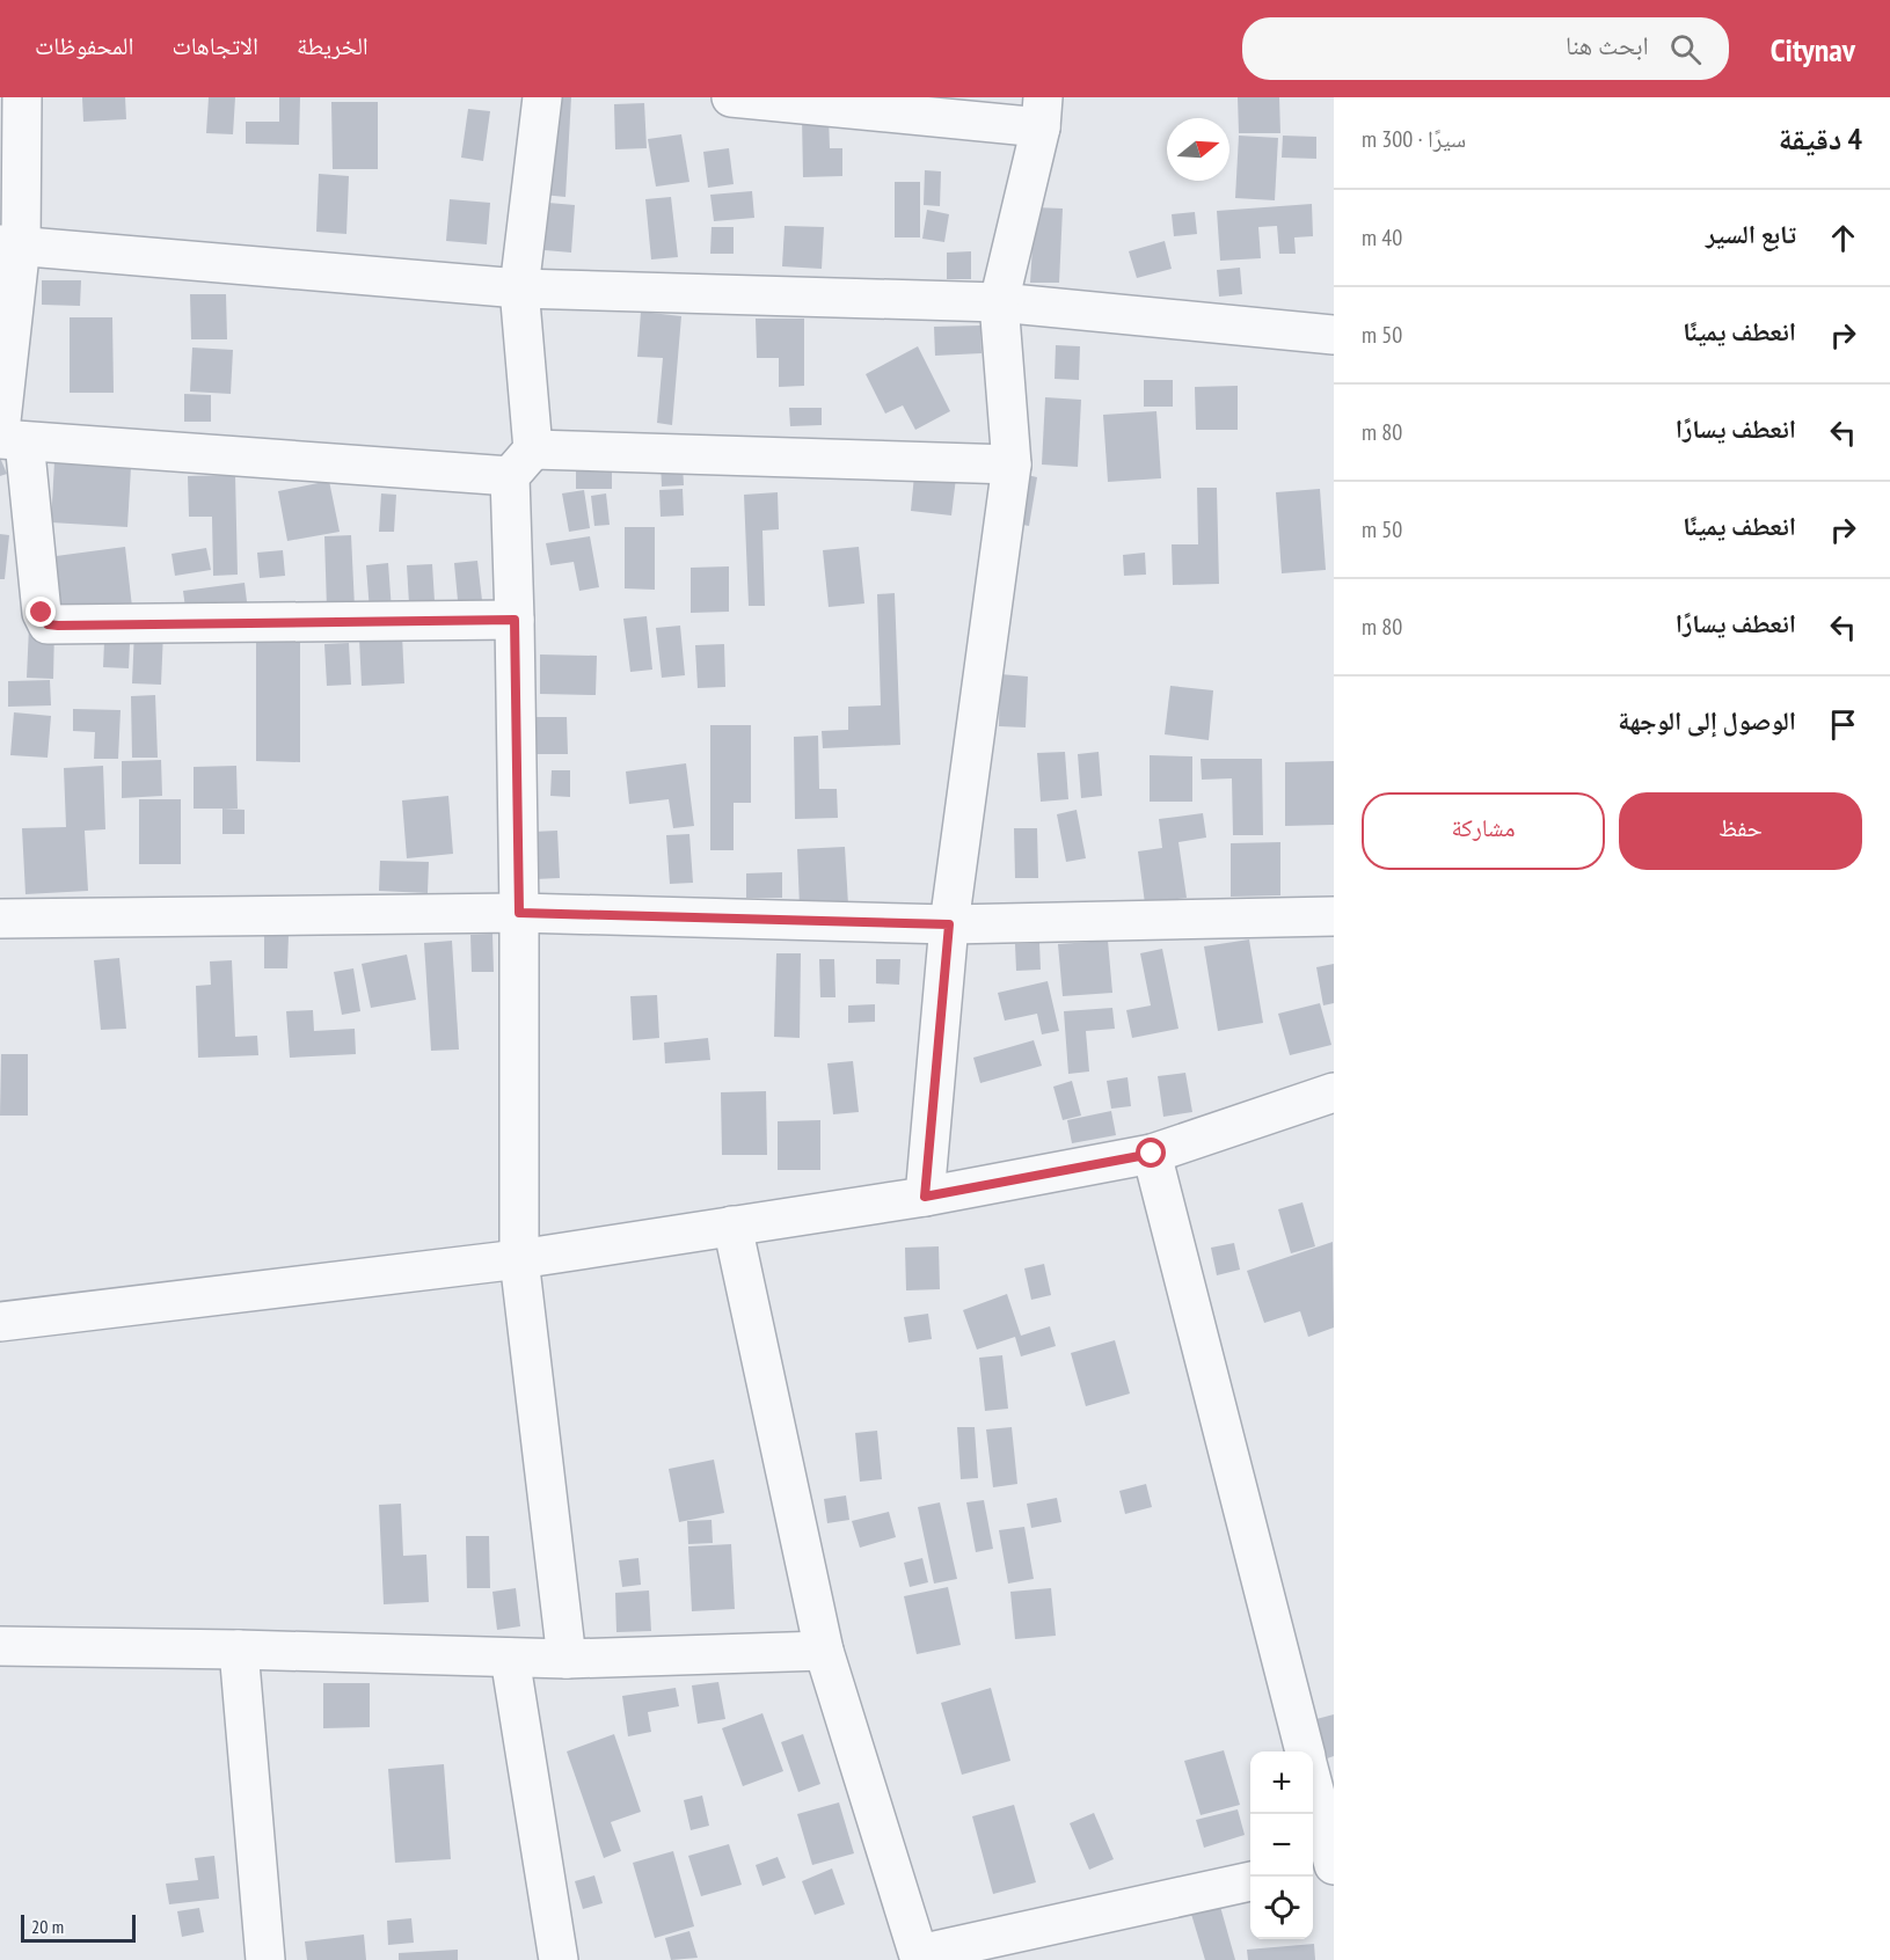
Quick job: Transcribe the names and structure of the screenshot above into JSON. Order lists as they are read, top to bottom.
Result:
{
  "scale_bar": "20 m",
  "north": "right",
  "page": {
    "header": "Citynav",
    "search": "ابحث هنا",
    "nav": ["الخريطة", "الاتجاهات", "المحفوظات"],
    "heading": ["4 دقيقة", "سيرًا · 300 m"],
    "list": [
      ["تابع السير", "40 m"],
      ["انعطف يمينًا", "50 m"],
      ["انعطف يسارًا", "80 m"],
      ["انعطف يمينًا", "50 m"],
      ["انعطف يسارًا", "80 m"],
      "الوصول إلى الوجهة"
    ],
    "buttons": ["حفظ", "مشاركة"],
    "map_buttons": ["+", "−"],
    "scale": "20 m"
  }
}
